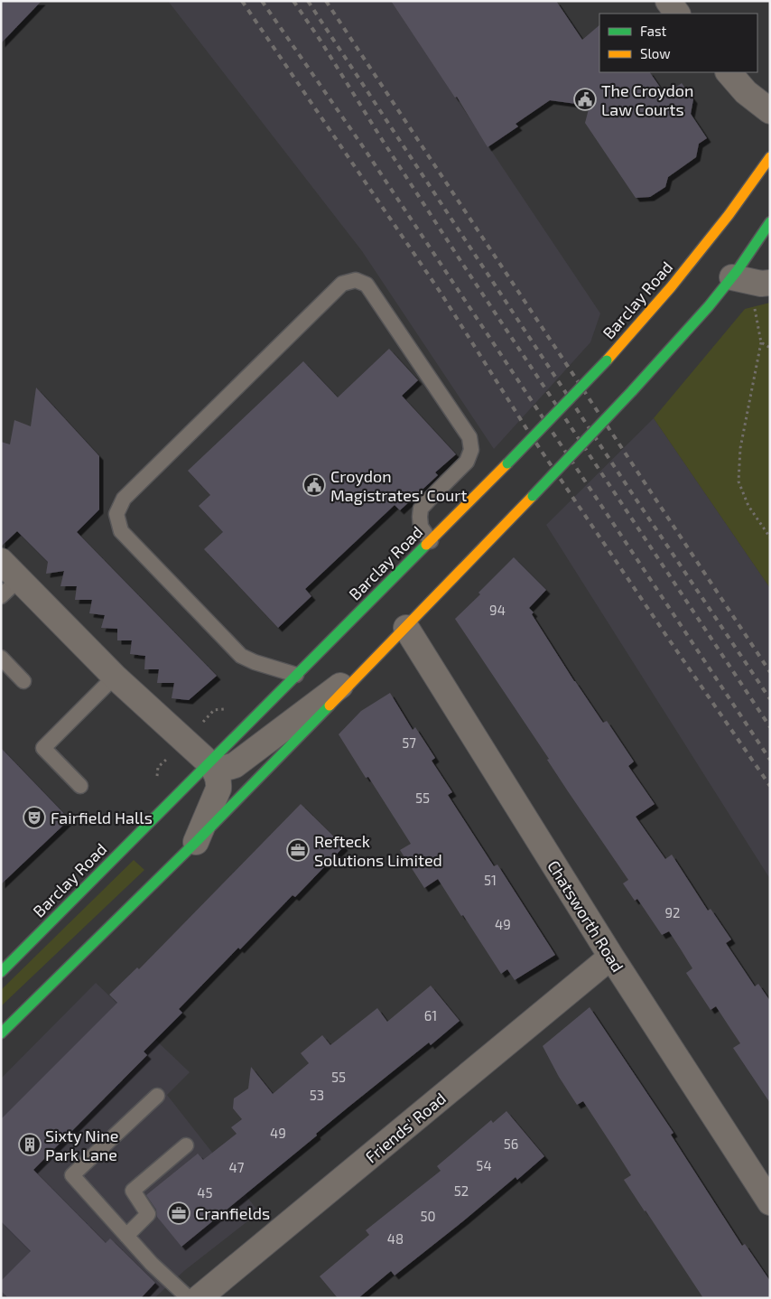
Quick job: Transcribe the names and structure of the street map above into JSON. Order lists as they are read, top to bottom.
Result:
{
  "streets": {
    "highway": ["Barclay Road"],
    "street": ["Chatsworth Road", "Friends' Road"]
  },
  "crossings": [
    ["Chatsworth Road", "Friends' Road"]
  ],
  "places": {
    "public building": ["The Croydon Law Courts", "Croydon Magistrates' Court"],
    "theatre": ["Fairfield Halls"],
    "office": ["Refteck Solutions Limited", "Cranfields"],
    "building": ["Sixty Nine Park Lane"]
  },
  "house_numbers": [
    "94",
    "57",
    "55",
    "51",
    "92",
    "49",
    "61",
    "55",
    "53",
    "49",
    "56",
    "54",
    "47",
    "52",
    "45",
    "50",
    "48"
  ],
  "legend": ["Fast", "Slow"]
}
